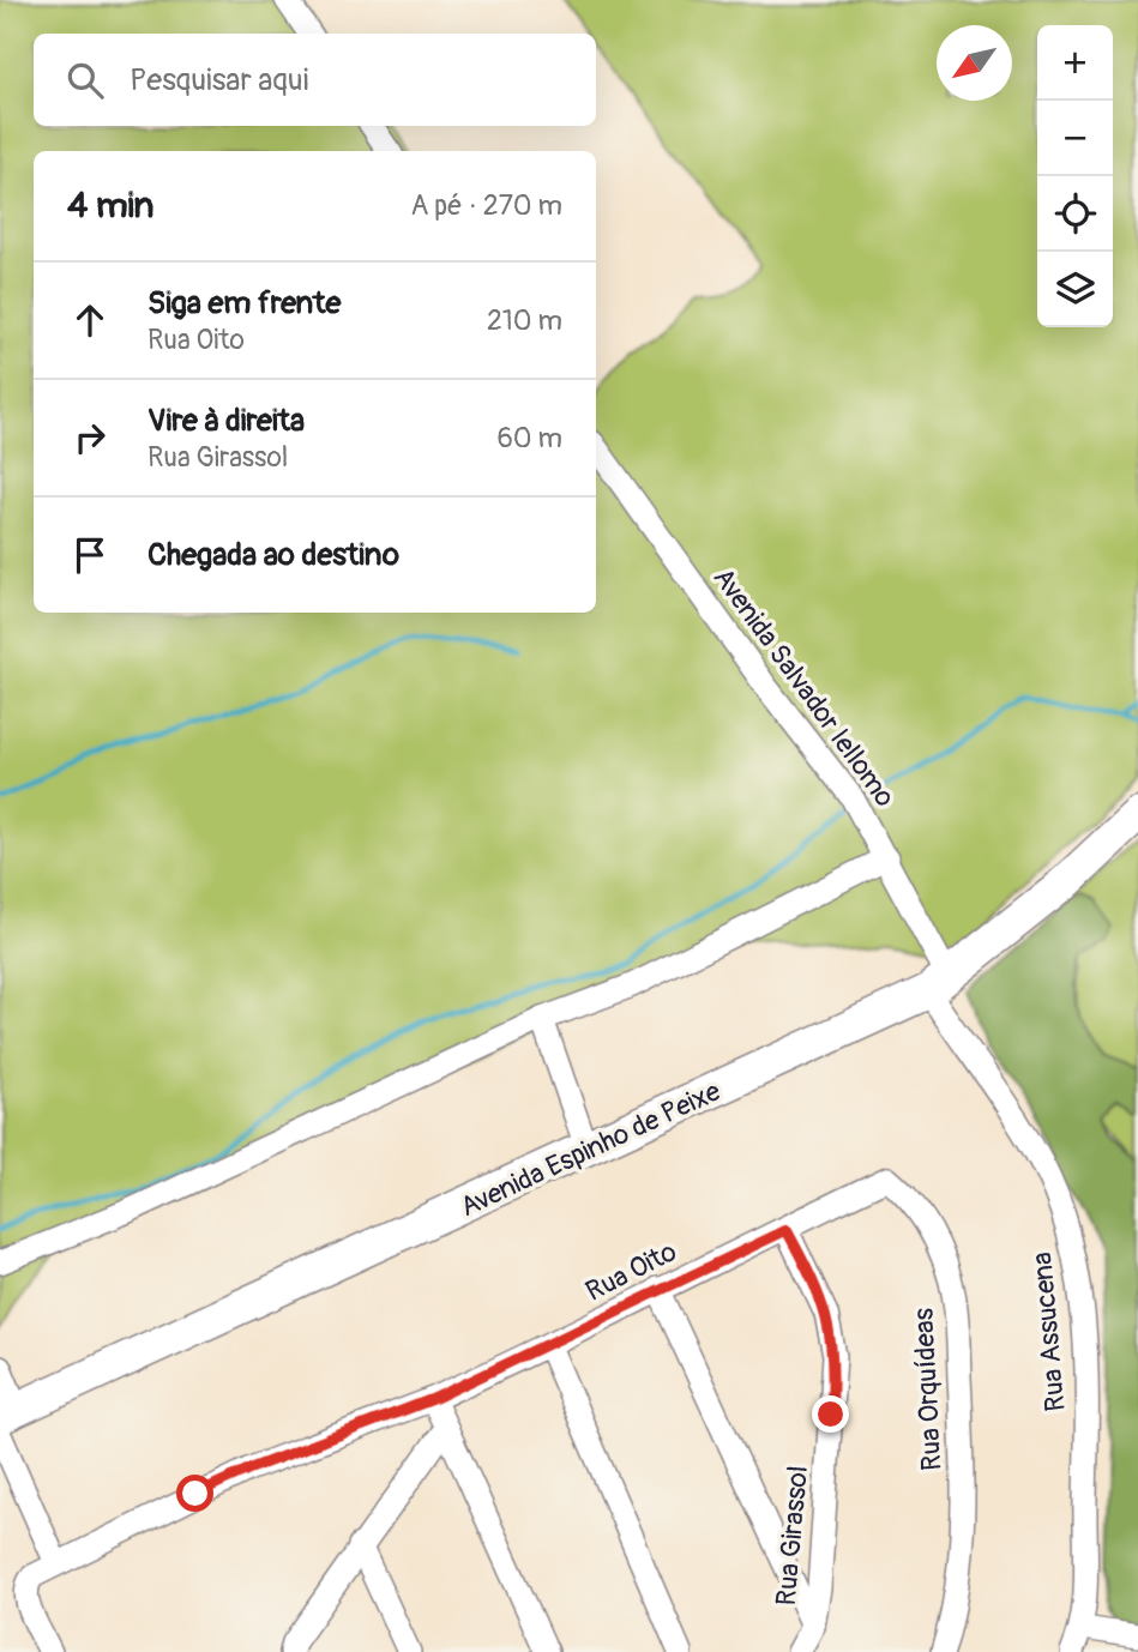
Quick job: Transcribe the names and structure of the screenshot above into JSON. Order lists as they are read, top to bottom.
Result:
{
  "streets": {
    "street": [
      "Avenida Salvador Iellomo",
      "Avenida Espinho de Peixe",
      "Rua Oito",
      "Rua Assucena",
      "Rua Orquídeas",
      "Rua Girassol"
    ]
  },
  "crossings": [
    ["Avenida Salvador Iellomo", "Avenida Espinho de Peixe"],
    ["Avenida Salvador Iellomo", "Rua Assucena"],
    ["Avenida Espinho de Peixe", "Rua Assucena"],
    ["Rua Oito", "Rua Orquídeas"],
    ["Rua Oito", "Rua Girassol"]
  ],
  "north": "bottom left",
  "page": {
    "map_buttons": ["+", "−"],
    "search": "Pesquisar aqui",
    "heading": ["4 min", "A pé · 270 m"],
    "list": [
      ["Siga em frente", "Rua Oito", "210 m"],
      ["Vire à direita", "Rua Girassol", "60 m"],
      "Chegada ao destino"
    ]
  }
}
